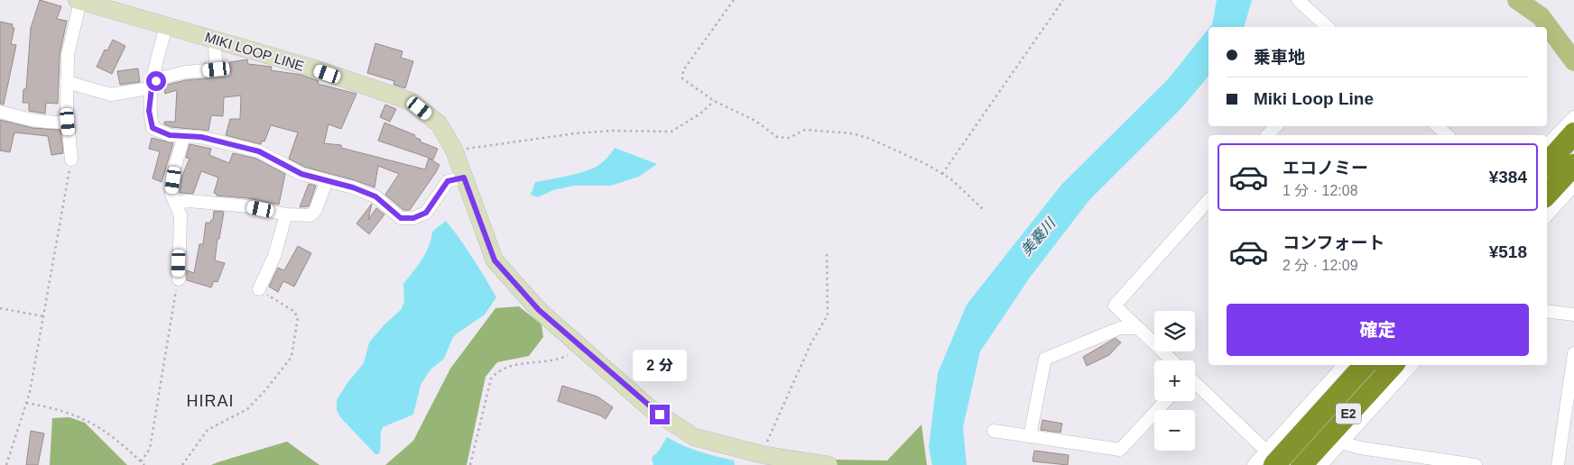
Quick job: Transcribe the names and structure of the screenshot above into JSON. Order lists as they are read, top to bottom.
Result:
{
  "streets": {
    "highway": ["E2"],
    "main road": ["MIKI LOOP LINE"]
  },
  "districts": ["HIRAI"],
  "water": ["美嚢川"],
  "page": {
    "banner": ["乗車地", "Miki Loop Line"],
    "list": [
      {
        "name": "エコノミー",
        "note": "1 分 · 12:08",
        "value": "¥384"
      },
      {
        "name": "コンフォート",
        "note": "2 分 · 12:09",
        "value": "¥518"
      }
    ],
    "buttons": "確定",
    "map_buttons": ["+", "−"],
    "bubble": "2 分"
  }
}
